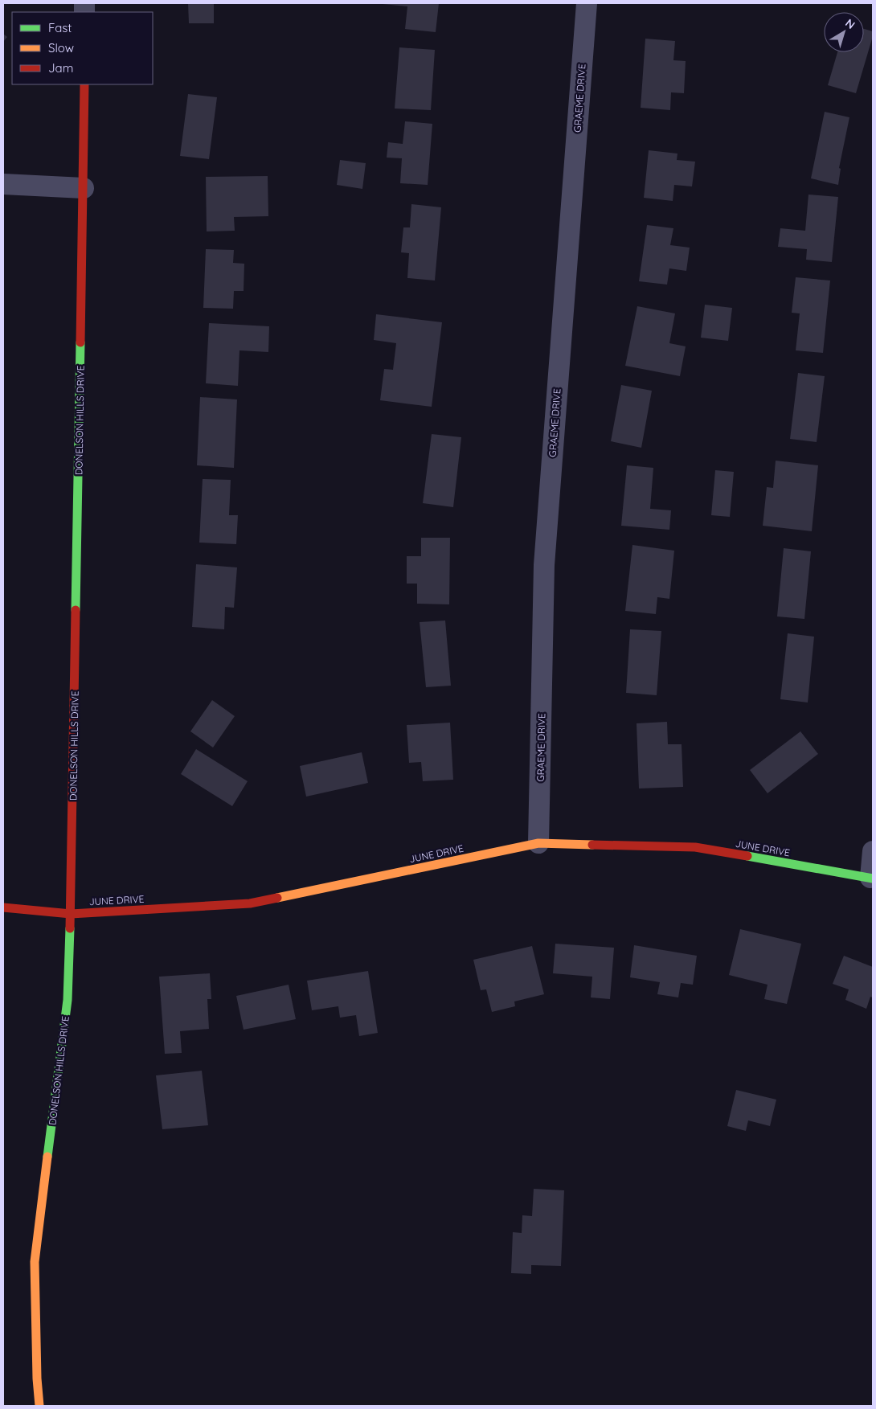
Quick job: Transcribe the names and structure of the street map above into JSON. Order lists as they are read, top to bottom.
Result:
{
  "streets": {
    "street": ["GRAEME DRIVE", "DONELSON HILLS DRIVE", "JUNE DRIVE"]
  },
  "crossings": [
    ["GRAEME DRIVE", "JUNE DRIVE"],
    ["DONELSON HILLS DRIVE", "JUNE DRIVE"]
  ],
  "legend": ["Fast", "Slow", "Jam"],
  "north": "top right"
}
